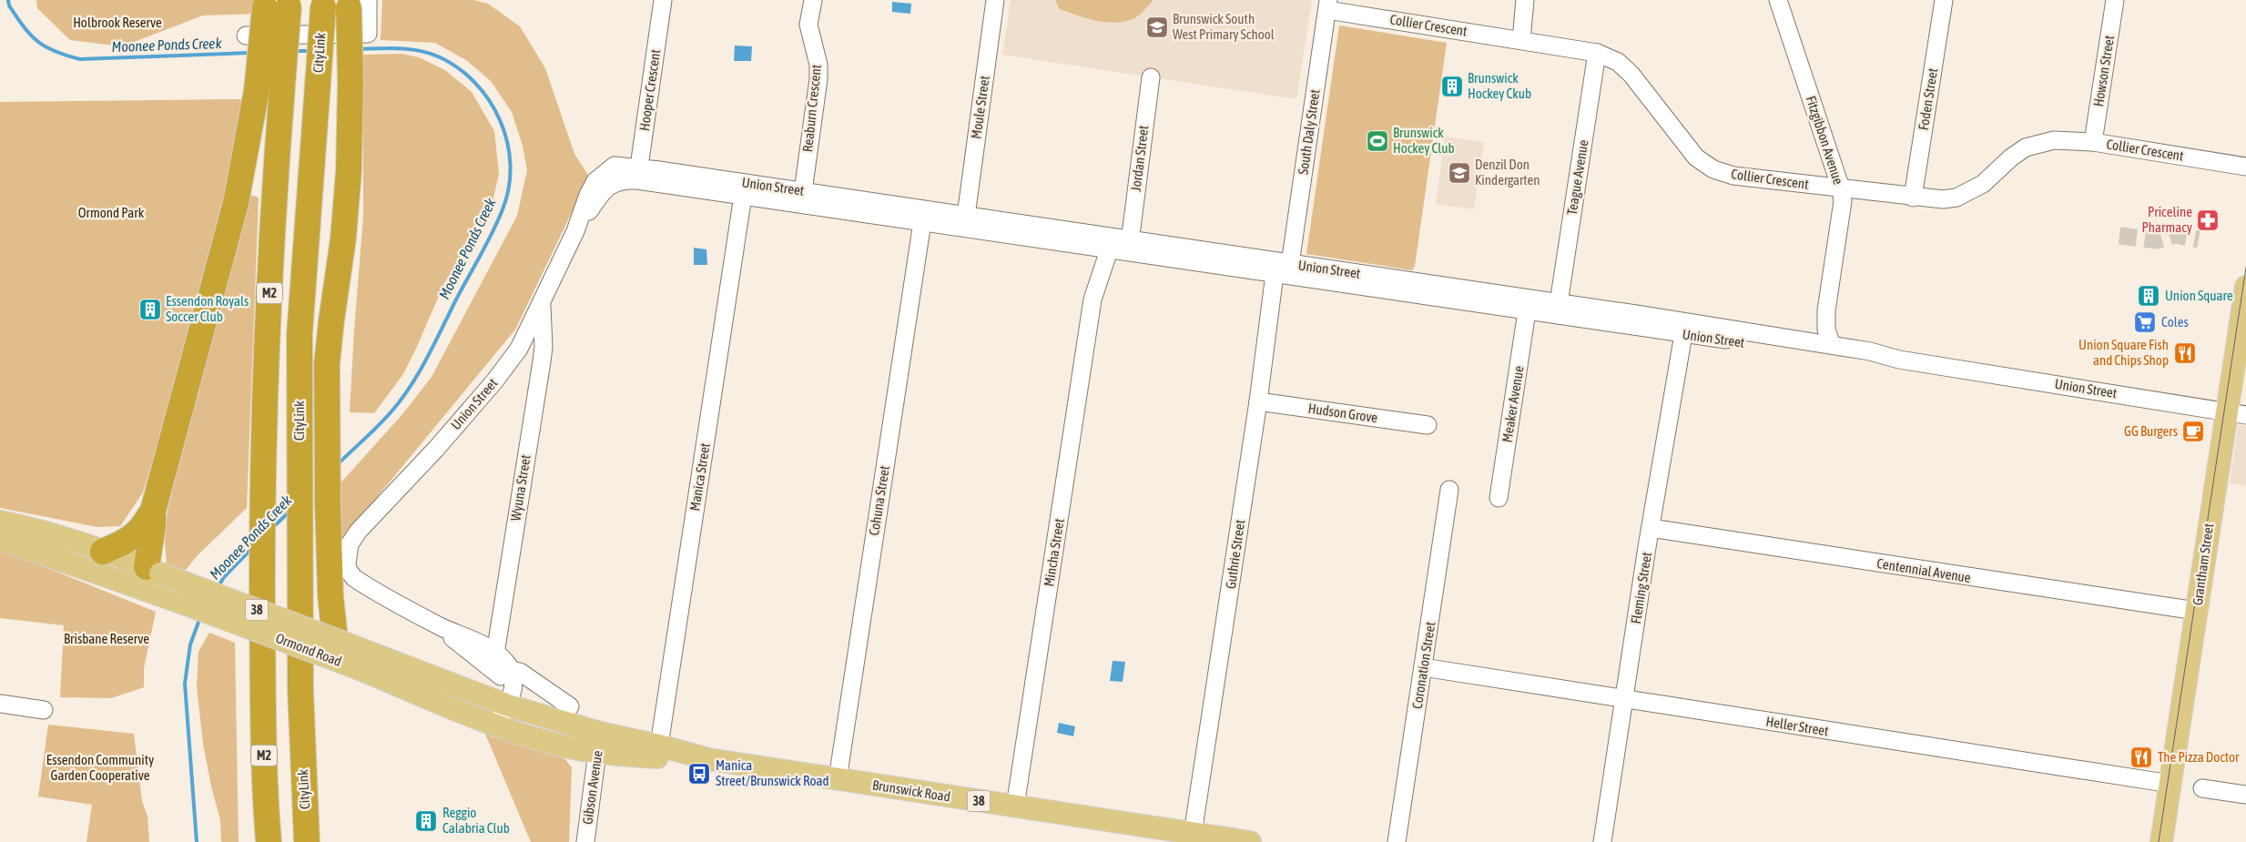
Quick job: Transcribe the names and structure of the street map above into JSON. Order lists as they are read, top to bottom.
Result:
{
  "streets": {
    "highway": ["CityLink", "M2"],
    "main road": [
      "Grantham Street",
      "38",
      "Ormond Road",
      "Brunswick Road"
    ],
    "street": [
      "Collier Crescent",
      "Howson Street",
      "Hooper Crescent",
      "Foden Street",
      "Moule Street",
      "Reaburn Crescent",
      "South Daly Street",
      "Fitzgibbon Avenue",
      "Jordan Street",
      "Teague Avenue",
      "Union Street",
      "Meaker Avenue",
      "Hudson Grove",
      "Manica Street",
      "Wyuna Street",
      "Cohuna Street",
      "Mincha Street",
      "Guthrie Street",
      "Centennial Avenue",
      "Fleming Street",
      "Coronation Street",
      "Heller Street",
      "Gibson Avenue"
    ]
  },
  "crossings": [
    ["Collier Crescent", "Howson Street"],
    ["Collier Crescent", "Foden Street"],
    ["Collier Crescent", "South Daly Street"],
    ["Collier Crescent", "Fitzgibbon Avenue"],
    ["Collier Crescent", "Teague Avenue"],
    ["Hooper Crescent", "Union Street"],
    ["Moule Street", "Union Street"],
    ["Reaburn Crescent", "Union Street"],
    ["South Daly Street", "Union Street"],
    ["Fitzgibbon Avenue", "Union Street"],
    ["Jordan Street", "Union Street"],
    ["Teague Avenue", "Union Street"],
    ["Union Street", "Meaker Avenue"],
    ["Union Street", "Manica Street"],
    ["Union Street", "Wyuna Street"],
    ["Union Street", "Cohuna Street"],
    ["Union Street", "Mincha Street"],
    ["Union Street", "Guthrie Street"],
    ["Union Street", "Grantham Street"],
    ["Union Street", "Fleming Street"],
    ["Hudson Grove", "Guthrie Street"],
    ["Manica Street", "Brunswick Road"],
    ["Cohuna Street", "Brunswick Road"],
    ["Mincha Street", "Brunswick Road"],
    ["Guthrie Street", "Brunswick Road"],
    ["Grantham Street", "Centennial Avenue"],
    ["Grantham Street", "Heller Street"],
    ["Centennial Avenue", "Fleming Street"],
    ["Fleming Street", "Heller Street"],
    ["Ormond Road", "Brunswick Road"],
    ["Coronation Street", "Heller Street"],
    ["Gibson Avenue", "Brunswick Road"]
  ],
  "water": ["Moonee Ponds Creek"],
  "parks": [
    "Holbrook Reserve",
    "Ormond Park",
    "Brisbane Reserve",
    "Essendon Community Garden Cooperative"
  ],
  "places": {
    "school or university": ["Brunswick South West Primary School", "Denzil Don Kindergarten"],
    "building": [
      "Brunswick Hockey Ckub",
      "Union Square",
      "Essendon Royals Soccer Club",
      "Reggio Calabria Club"
    ],
    "sports": ["Brunswick Hockey Club"],
    "pharmacy": ["Priceline Pharmacy"],
    "supermarket": ["Coles"],
    "restaurant": ["Union Square Fish and Chips Shop", "The Pizza Doctor"],
    "cafe": ["GG Burgers"],
    "bus stop": ["Manica Street/Brunswick Road"]
  }
}
